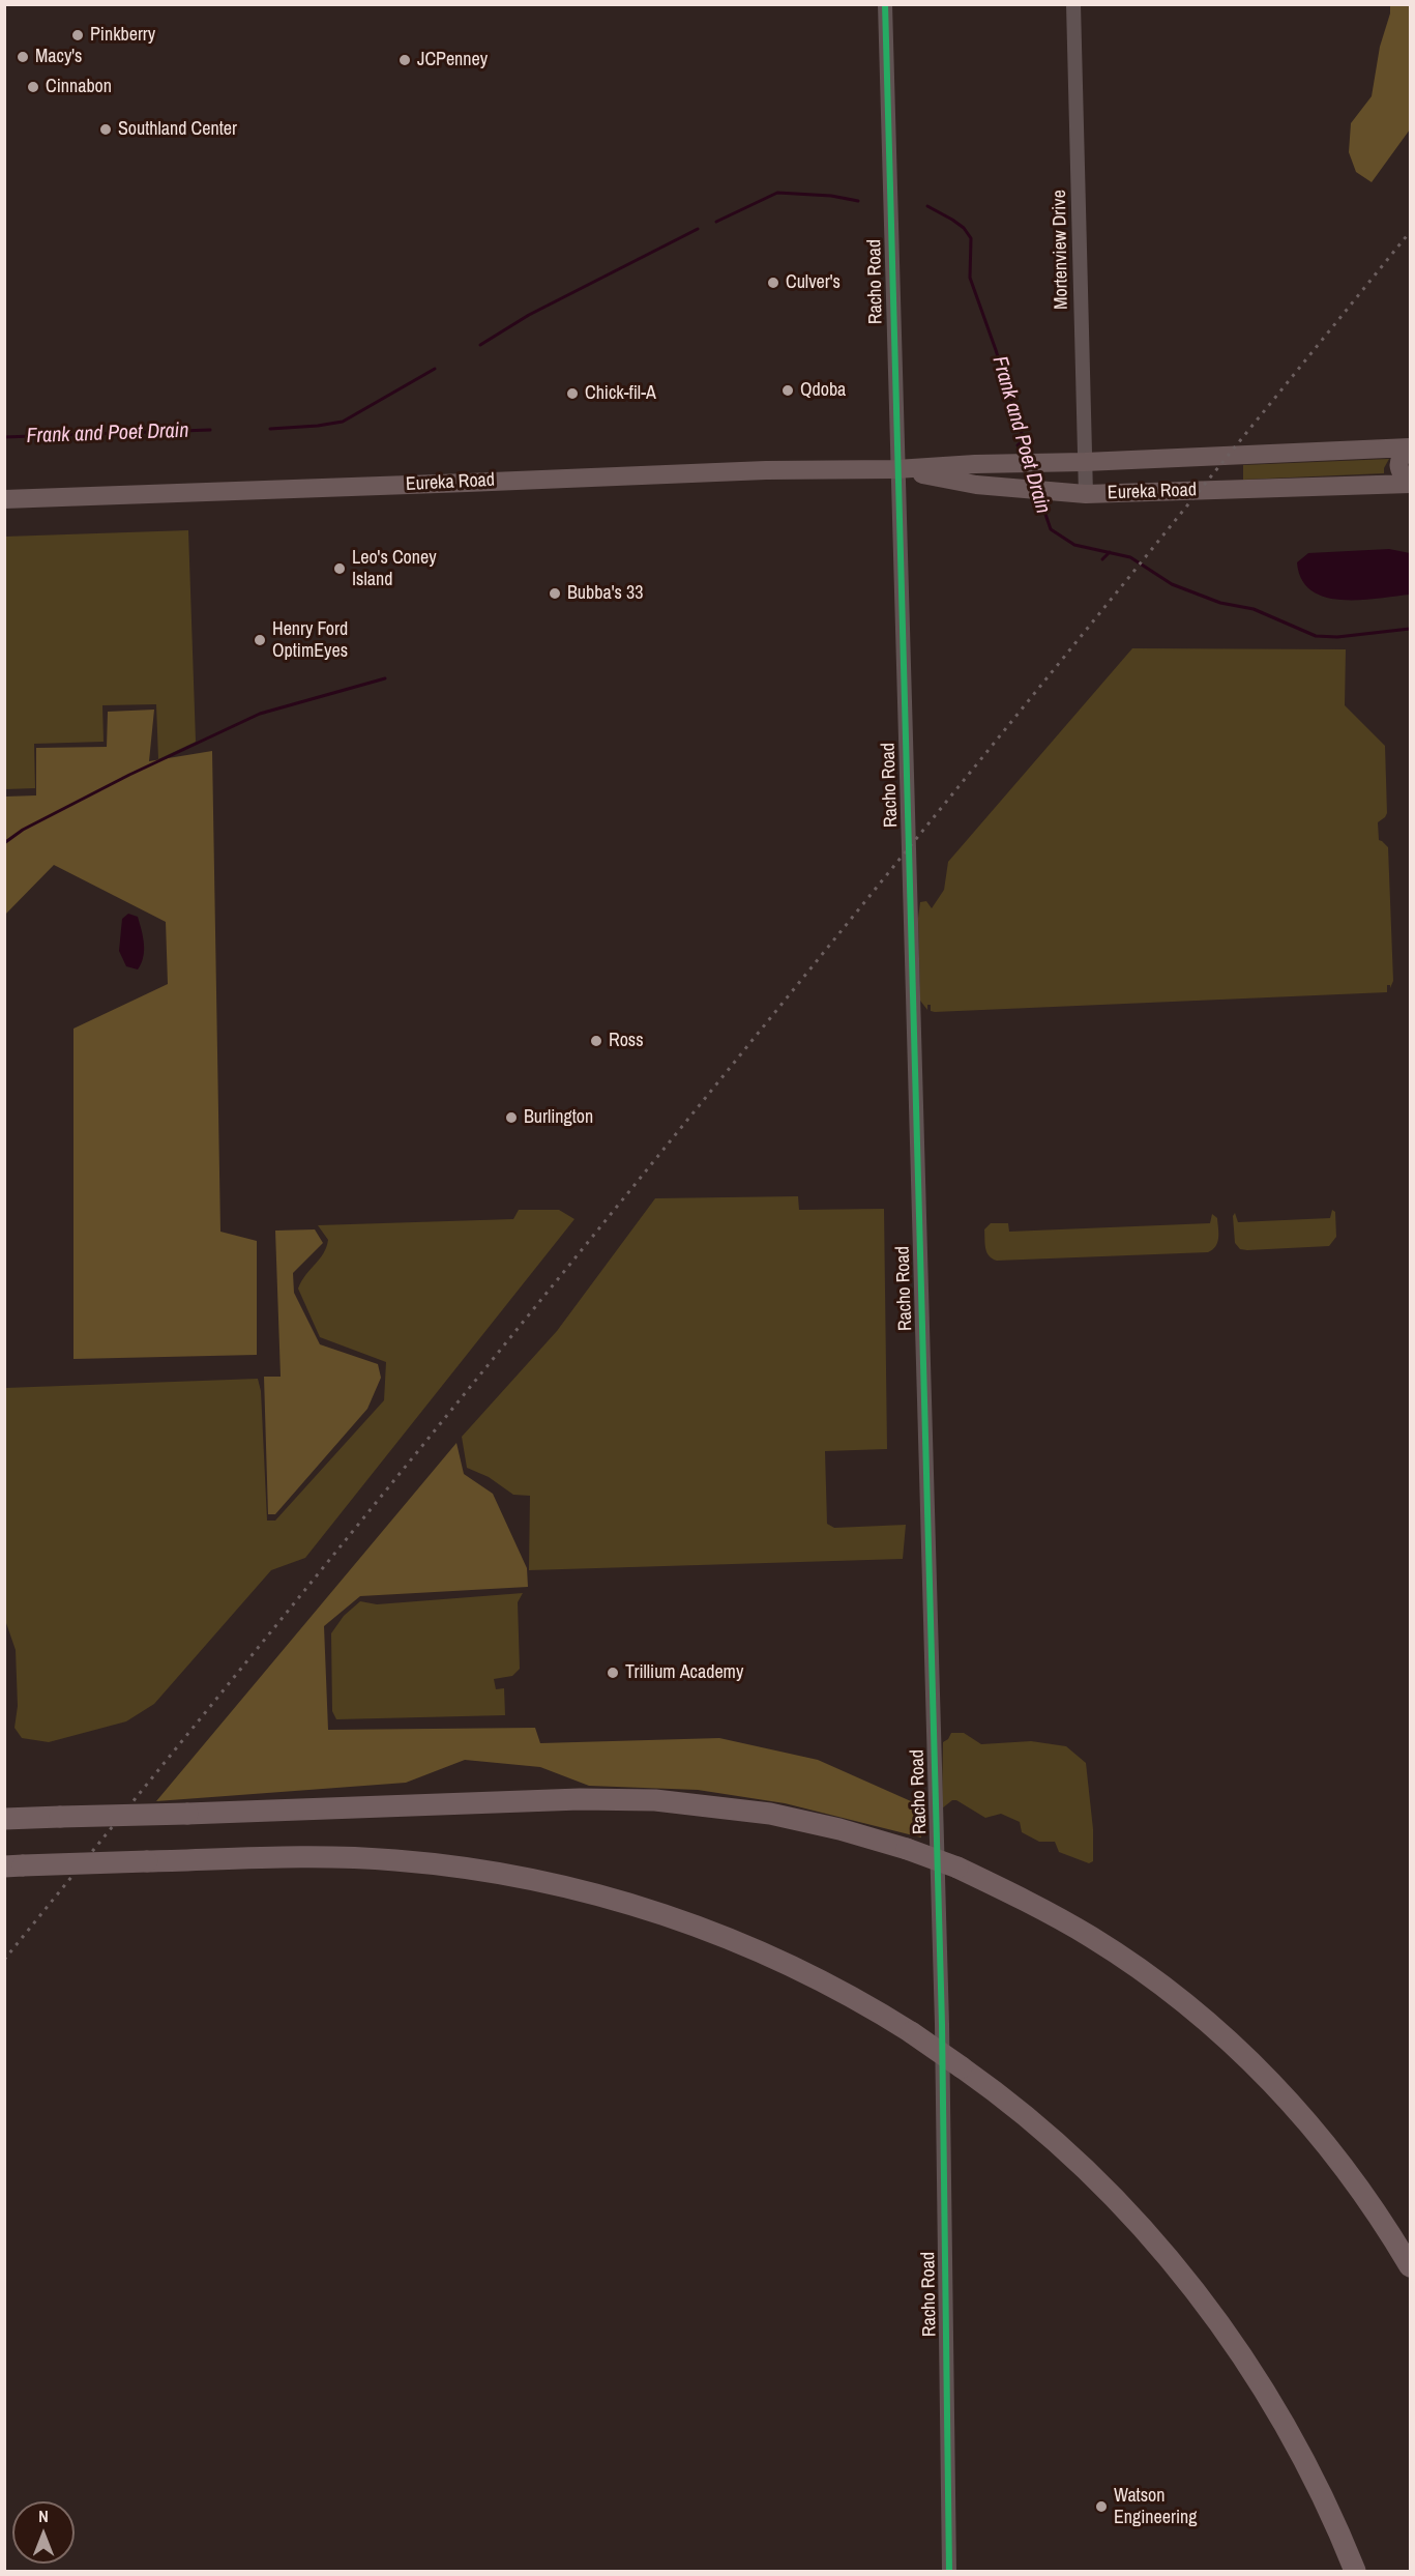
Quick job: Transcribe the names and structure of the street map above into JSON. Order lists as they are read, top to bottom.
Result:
{
  "streets": {
    "main road": ["Eureka Road"],
    "street": ["Mortenview Drive", "Racho Road"]
  },
  "crossings": [
    ["Mortenview Drive", "Eureka Road"],
    ["Racho Road", "Eureka Road"]
  ],
  "water": ["Frank and Poet Drain"],
  "places": [
    "Pinkberry",
    "Macy's",
    "JCPenney",
    "Cinnabon",
    "Southland Center",
    "Culver's",
    "Qdoba",
    "Chick-fil-A",
    "Leo's Coney Island",
    "Bubba's 33",
    "Henry Ford OptimEyes",
    "Ross",
    "Burlington",
    "Trillium Academy",
    "Watson Engineering"
  ],
  "north": "top"
}
